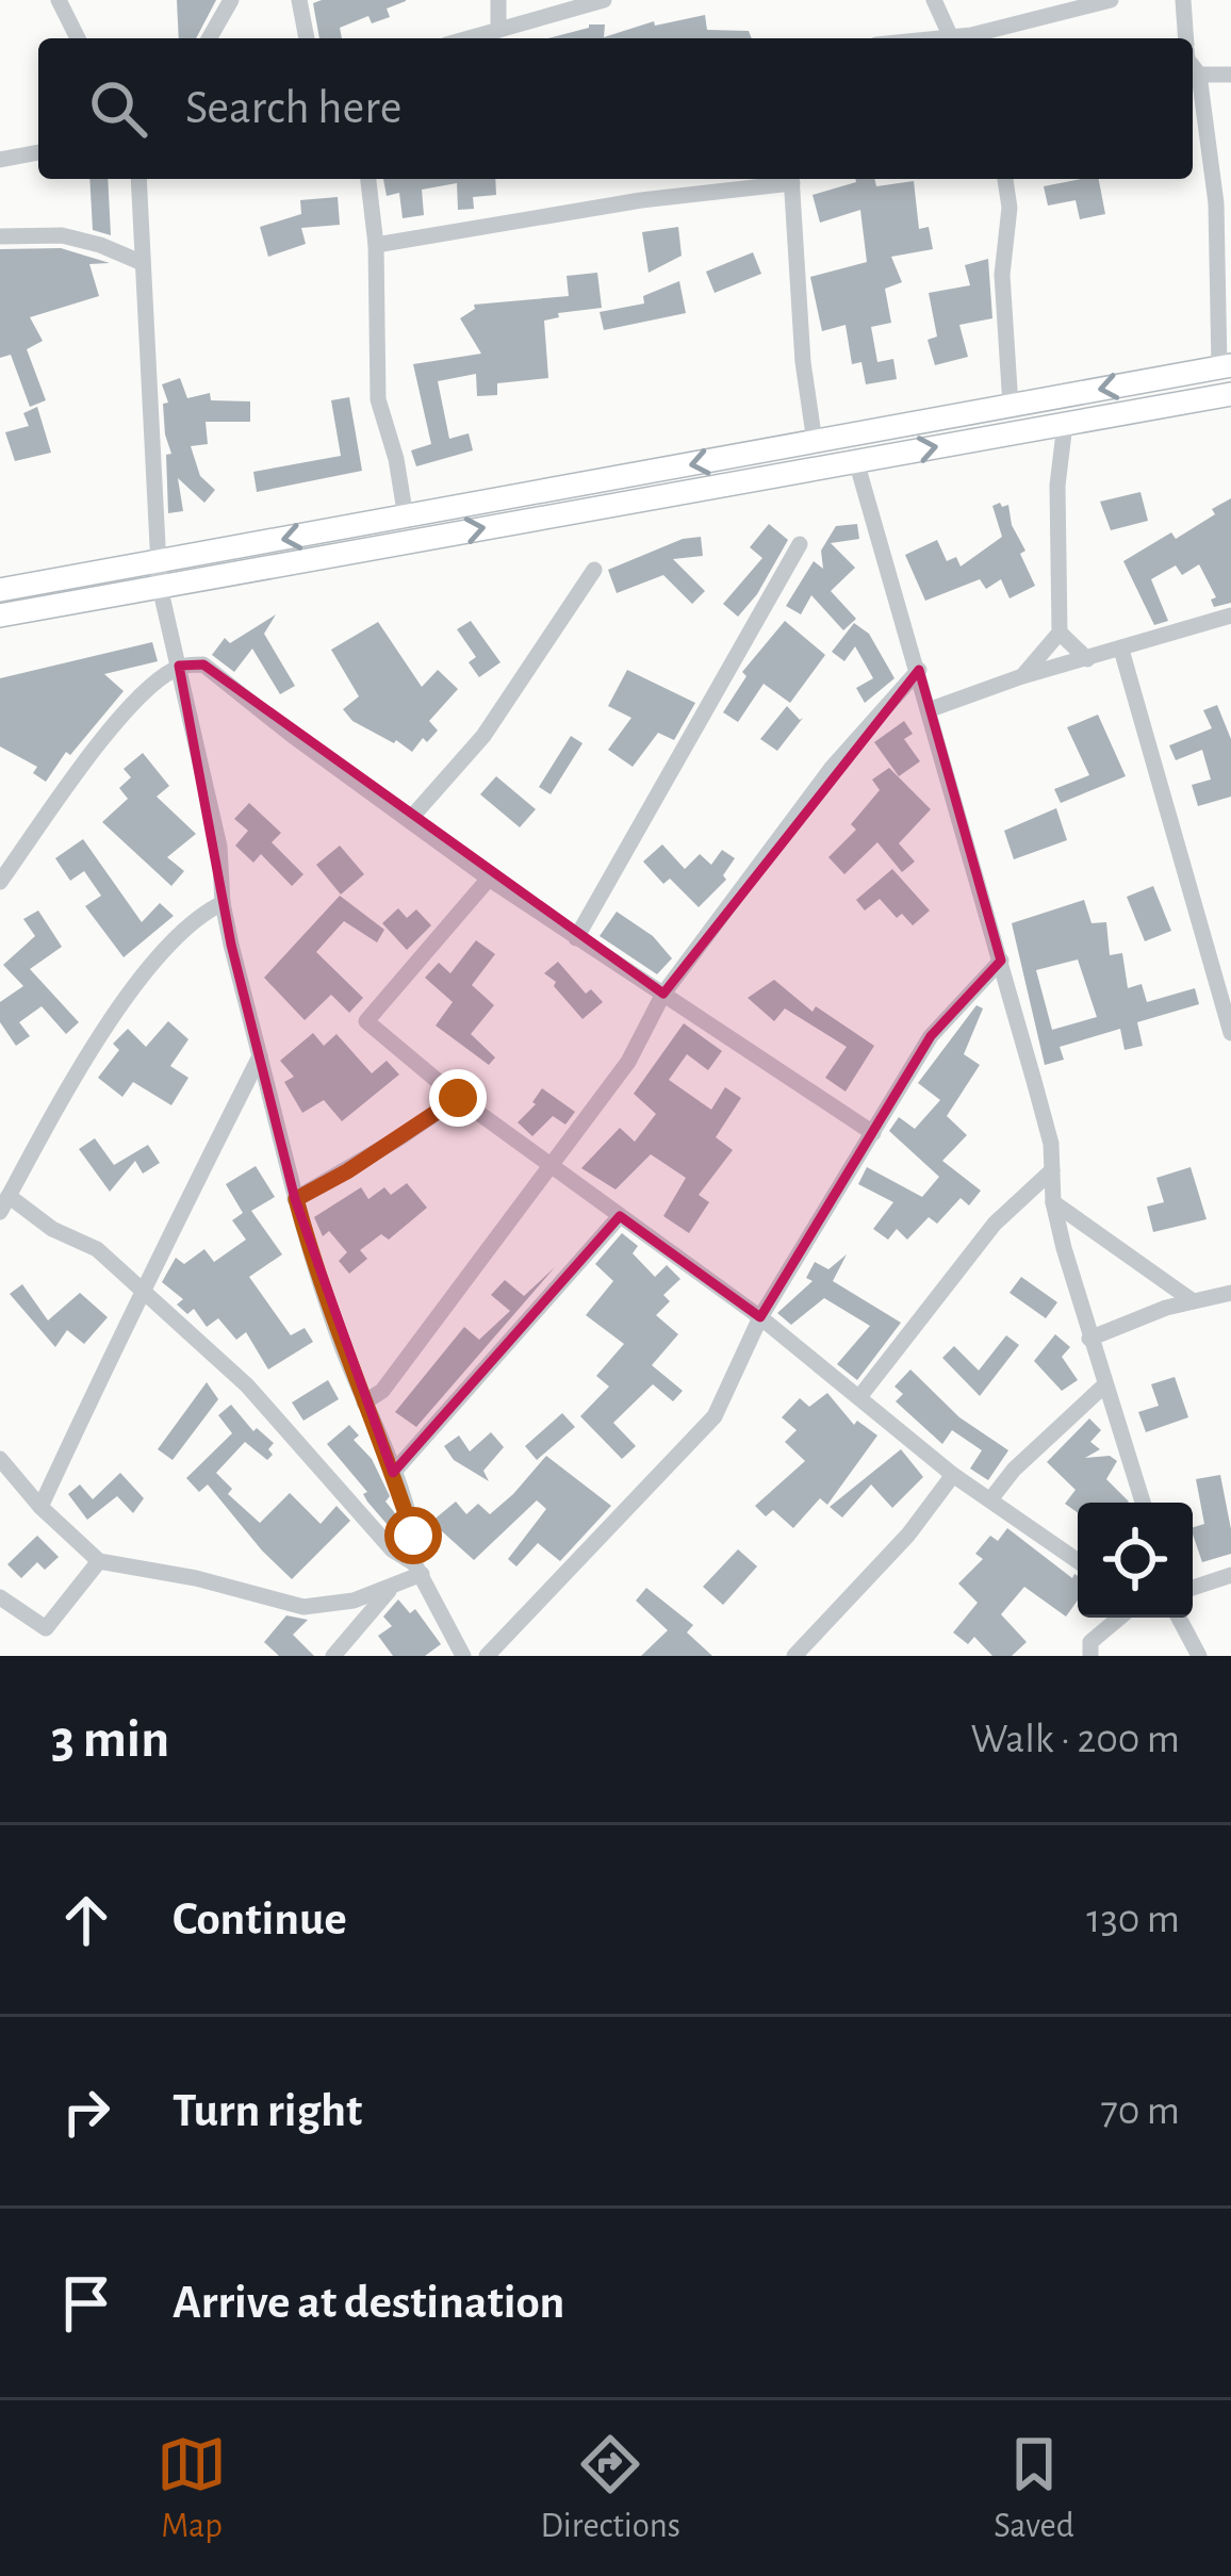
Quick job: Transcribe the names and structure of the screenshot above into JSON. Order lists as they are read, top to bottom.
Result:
{
  "page": {
    "search": "Search here",
    "heading": ["3 min", "Walk · 200 m"],
    "list": [
      ["Continue", "130 m"],
      ["Turn right", "70 m"],
      "Arrive at destination"
    ],
    "nav": ["Map", "Directions", "Saved"]
  }
}
